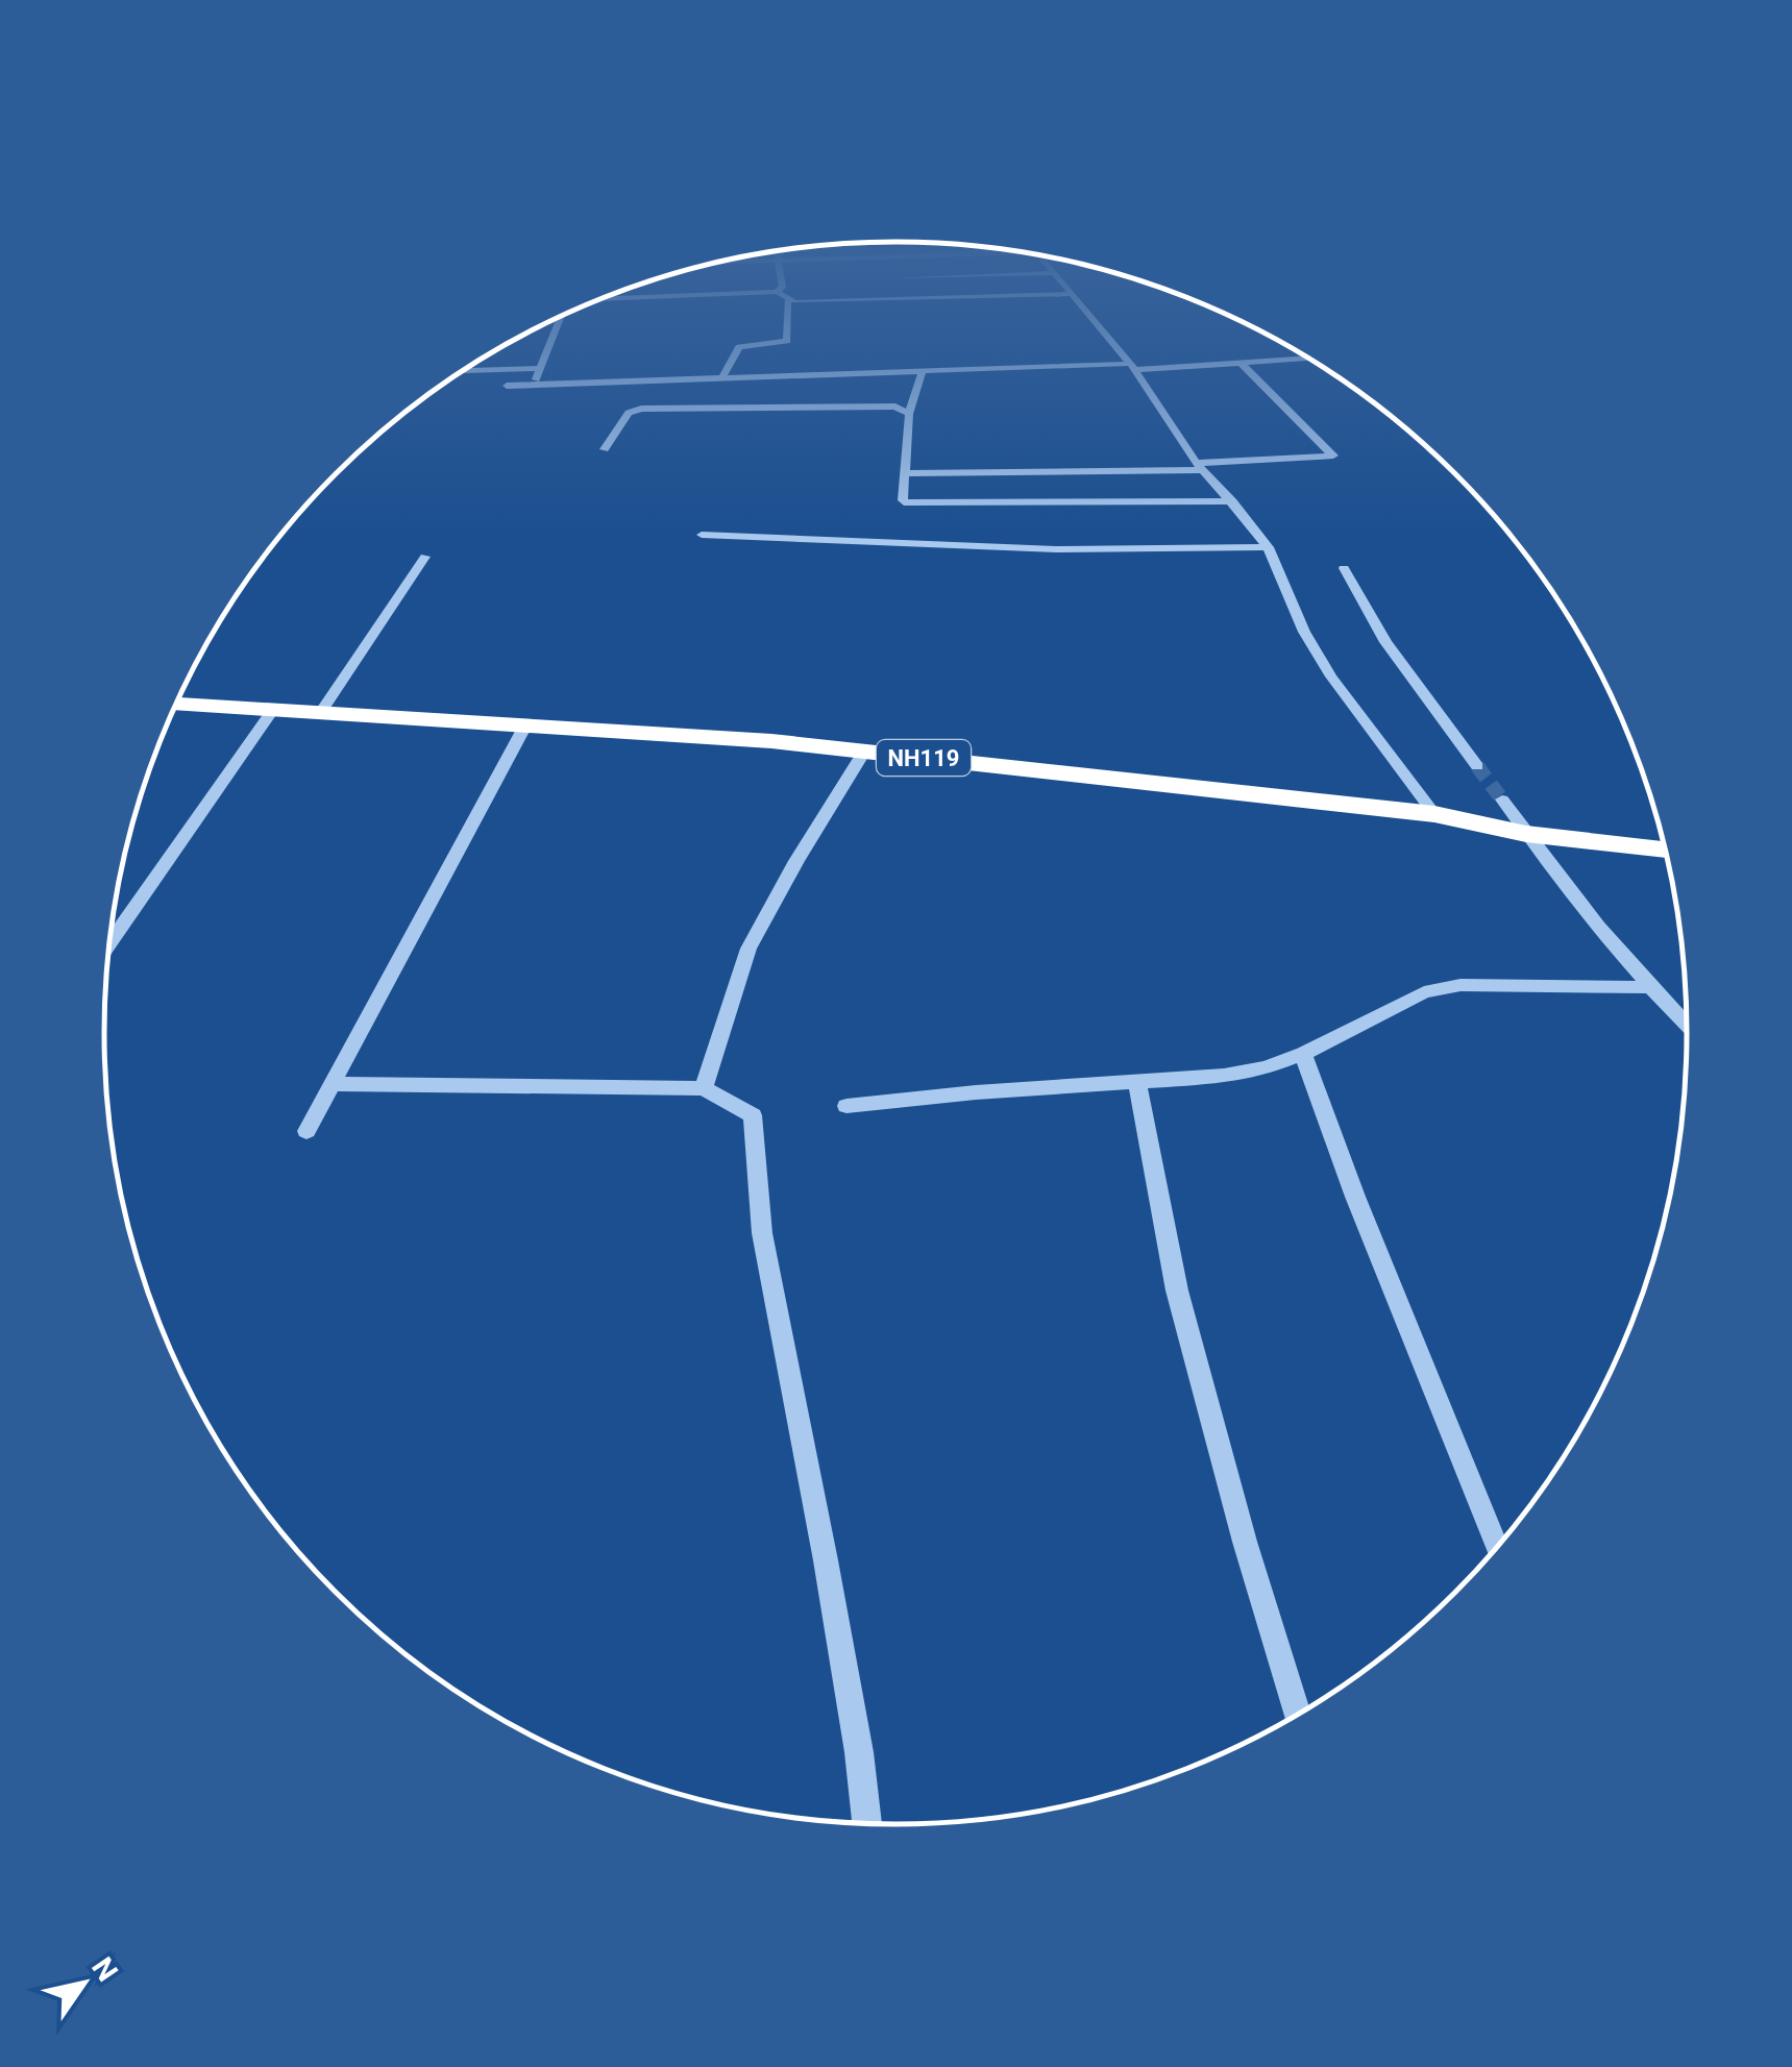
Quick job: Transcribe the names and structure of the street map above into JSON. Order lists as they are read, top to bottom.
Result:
{
  "streets": {
    "highway": ["NH119"]
  },
  "north": "top right"
}
